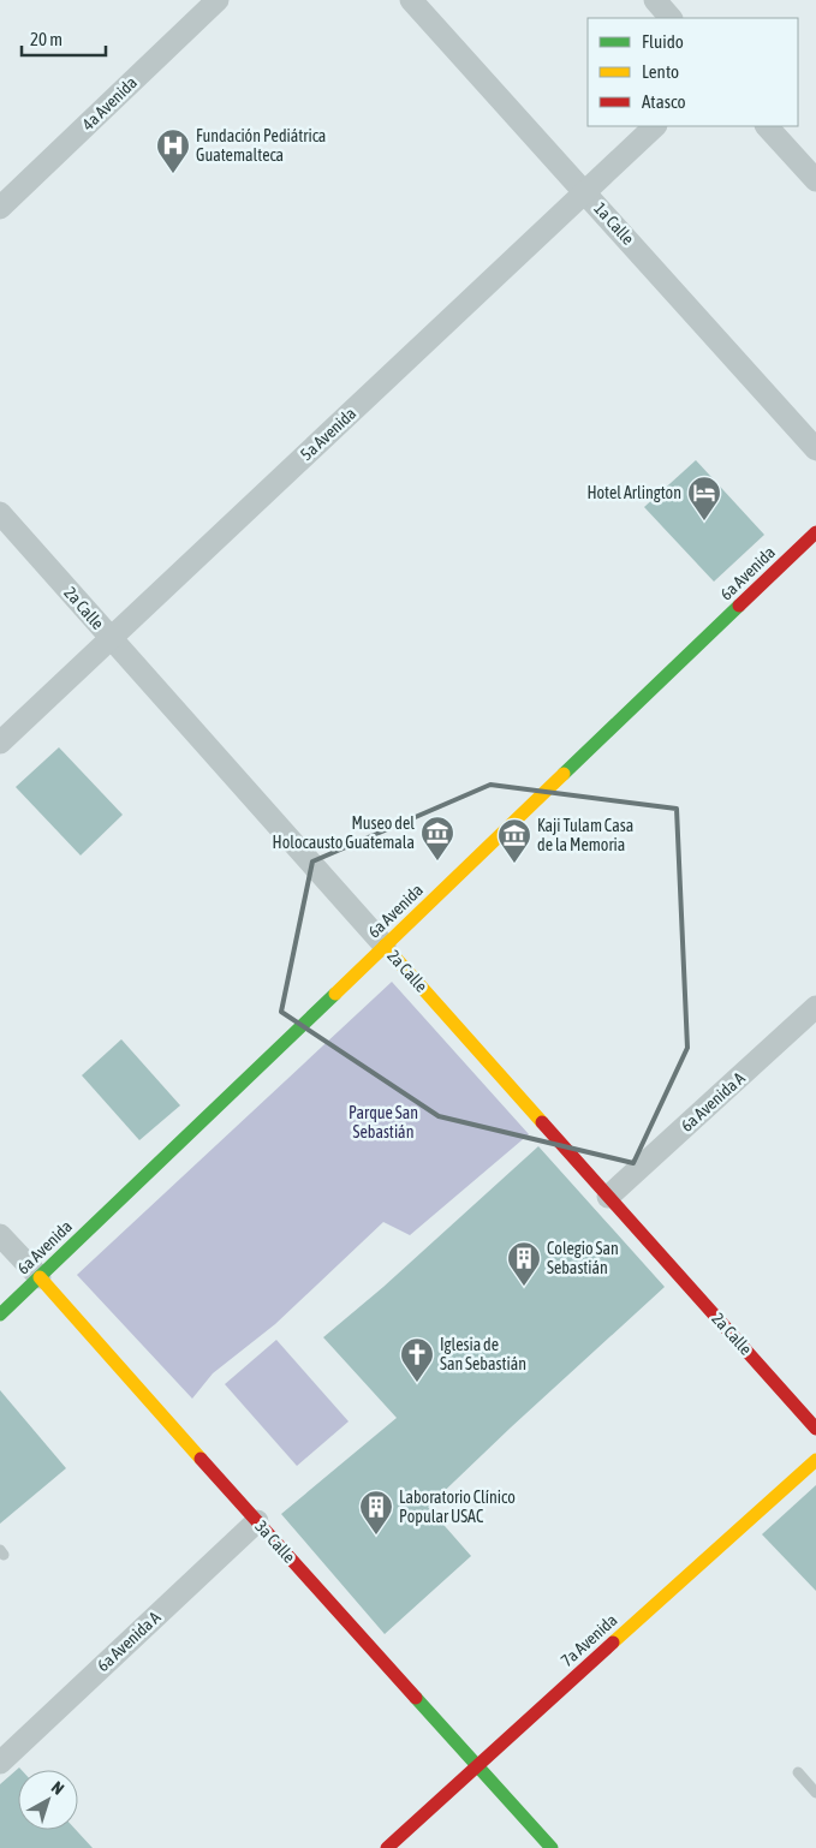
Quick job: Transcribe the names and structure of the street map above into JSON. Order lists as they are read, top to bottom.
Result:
{
  "streets": {
    "main road": [
      "6a Avenida",
      "2a Calle",
      "3a Calle",
      "7a Avenida"
    ],
    "street": [
      "4a Avenida",
      "1a Calle",
      "5a Avenida",
      "6a Avenida A"
    ]
  },
  "crossings": [
    ["1a Calle", "5a Avenida"],
    ["5a Avenida", "2a Calle"],
    ["6a Avenida", "2a Calle"],
    ["6a Avenida", "3a Calle"],
    ["2a Calle", "6a Avenida A"],
    ["6a Avenida A", "3a Calle"],
    ["3a Calle", "7a Avenida"]
  ],
  "parks": ["Parque San Sebastián"],
  "places": {
    "hospital": ["Fundación Pediátrica Guatemalteca"],
    "hotel": ["Hotel Arlington"],
    "museum": ["Museo del Holocausto Guatemala", "Kaji Tulam Casa de la Memoria"],
    "building": ["Colegio San Sebastián", "Laboratorio Clínico Popular USAC"],
    "church": ["Iglesia de San Sebastián"]
  },
  "legend": ["Fluido", "Lento", "Atasco"],
  "scale_bar": "20 m",
  "north": "top right"
}
